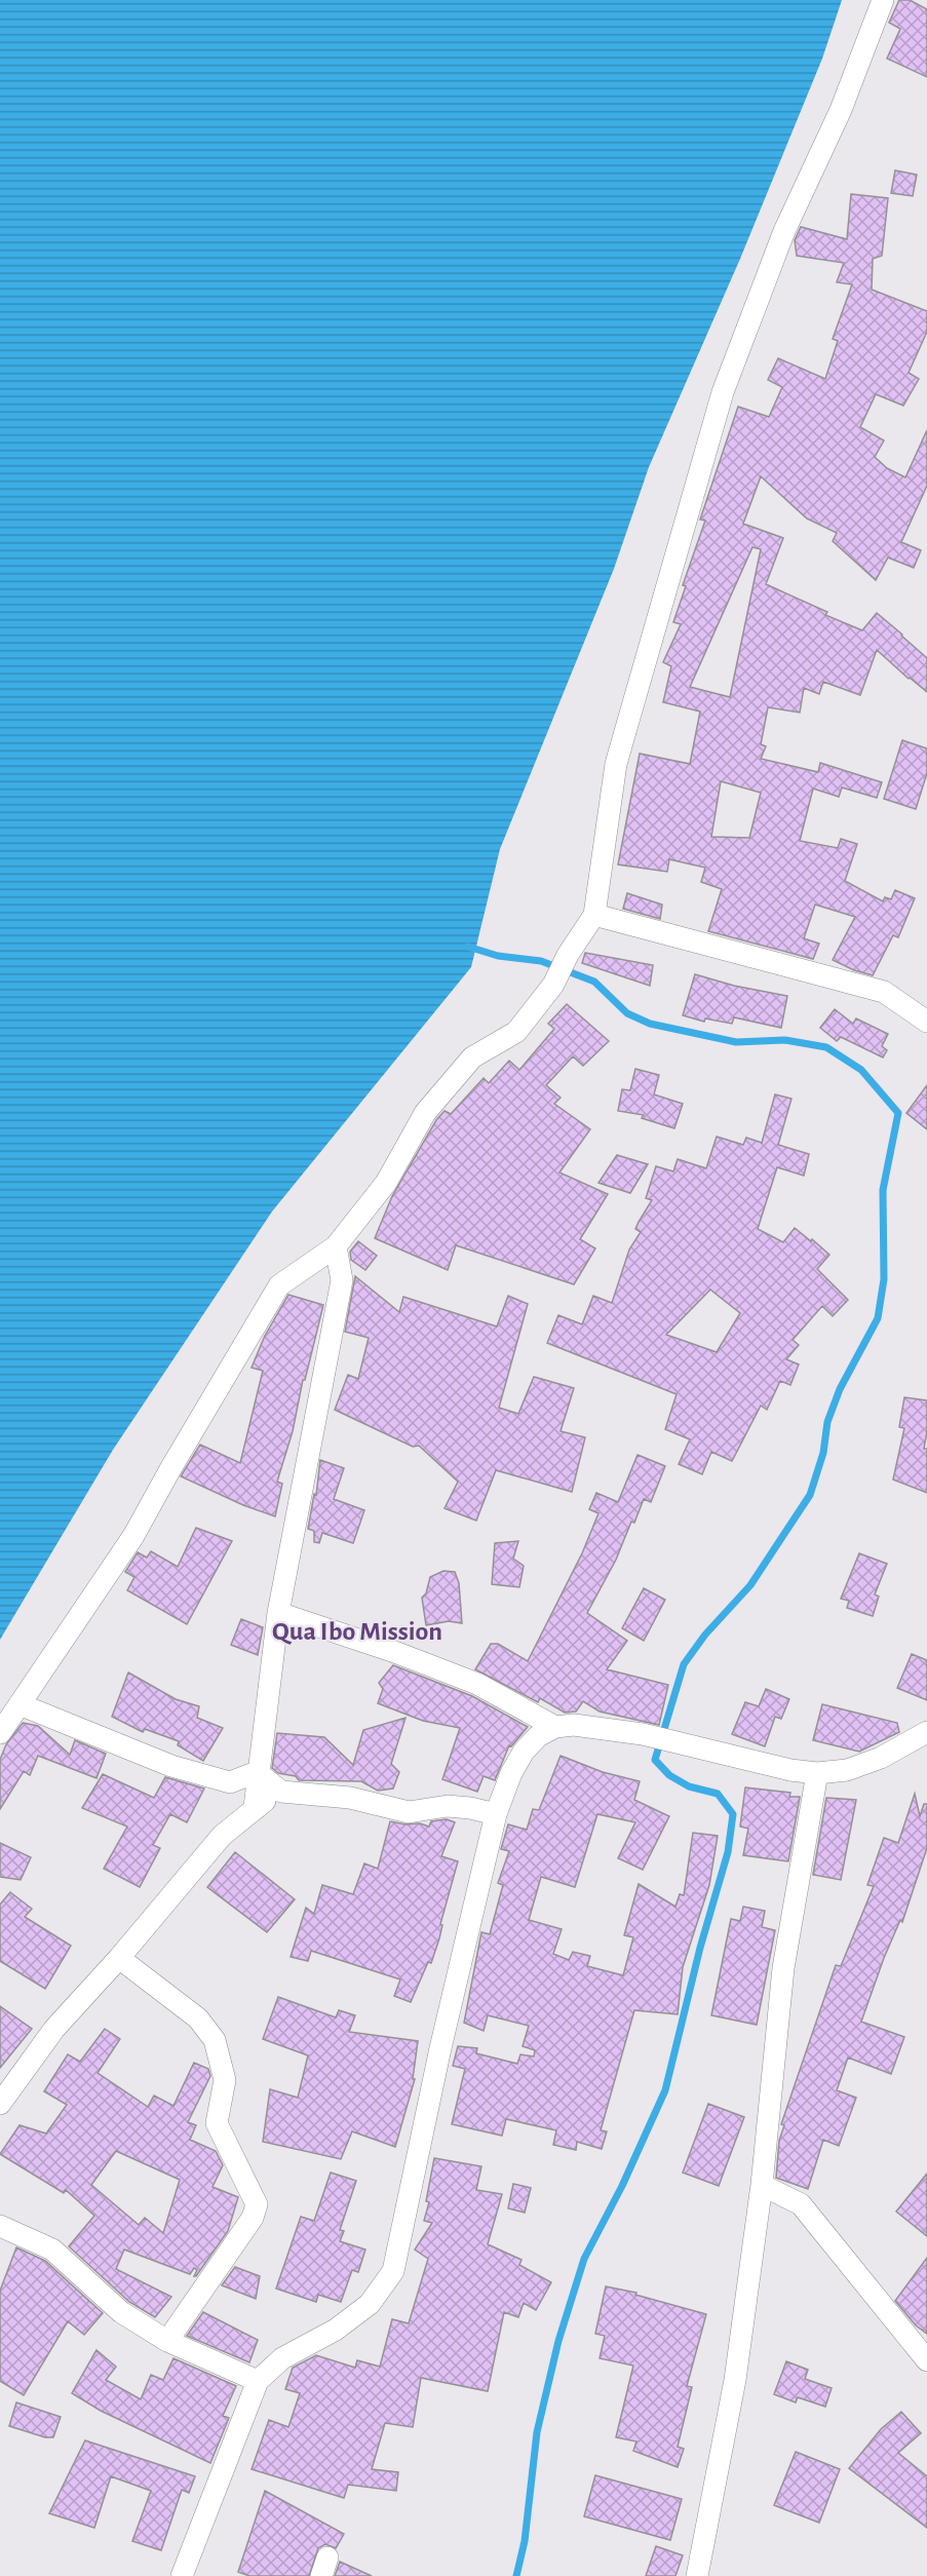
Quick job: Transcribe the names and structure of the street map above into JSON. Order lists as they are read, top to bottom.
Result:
{
  "districts": ["Qua Ibo Mission"]
}
